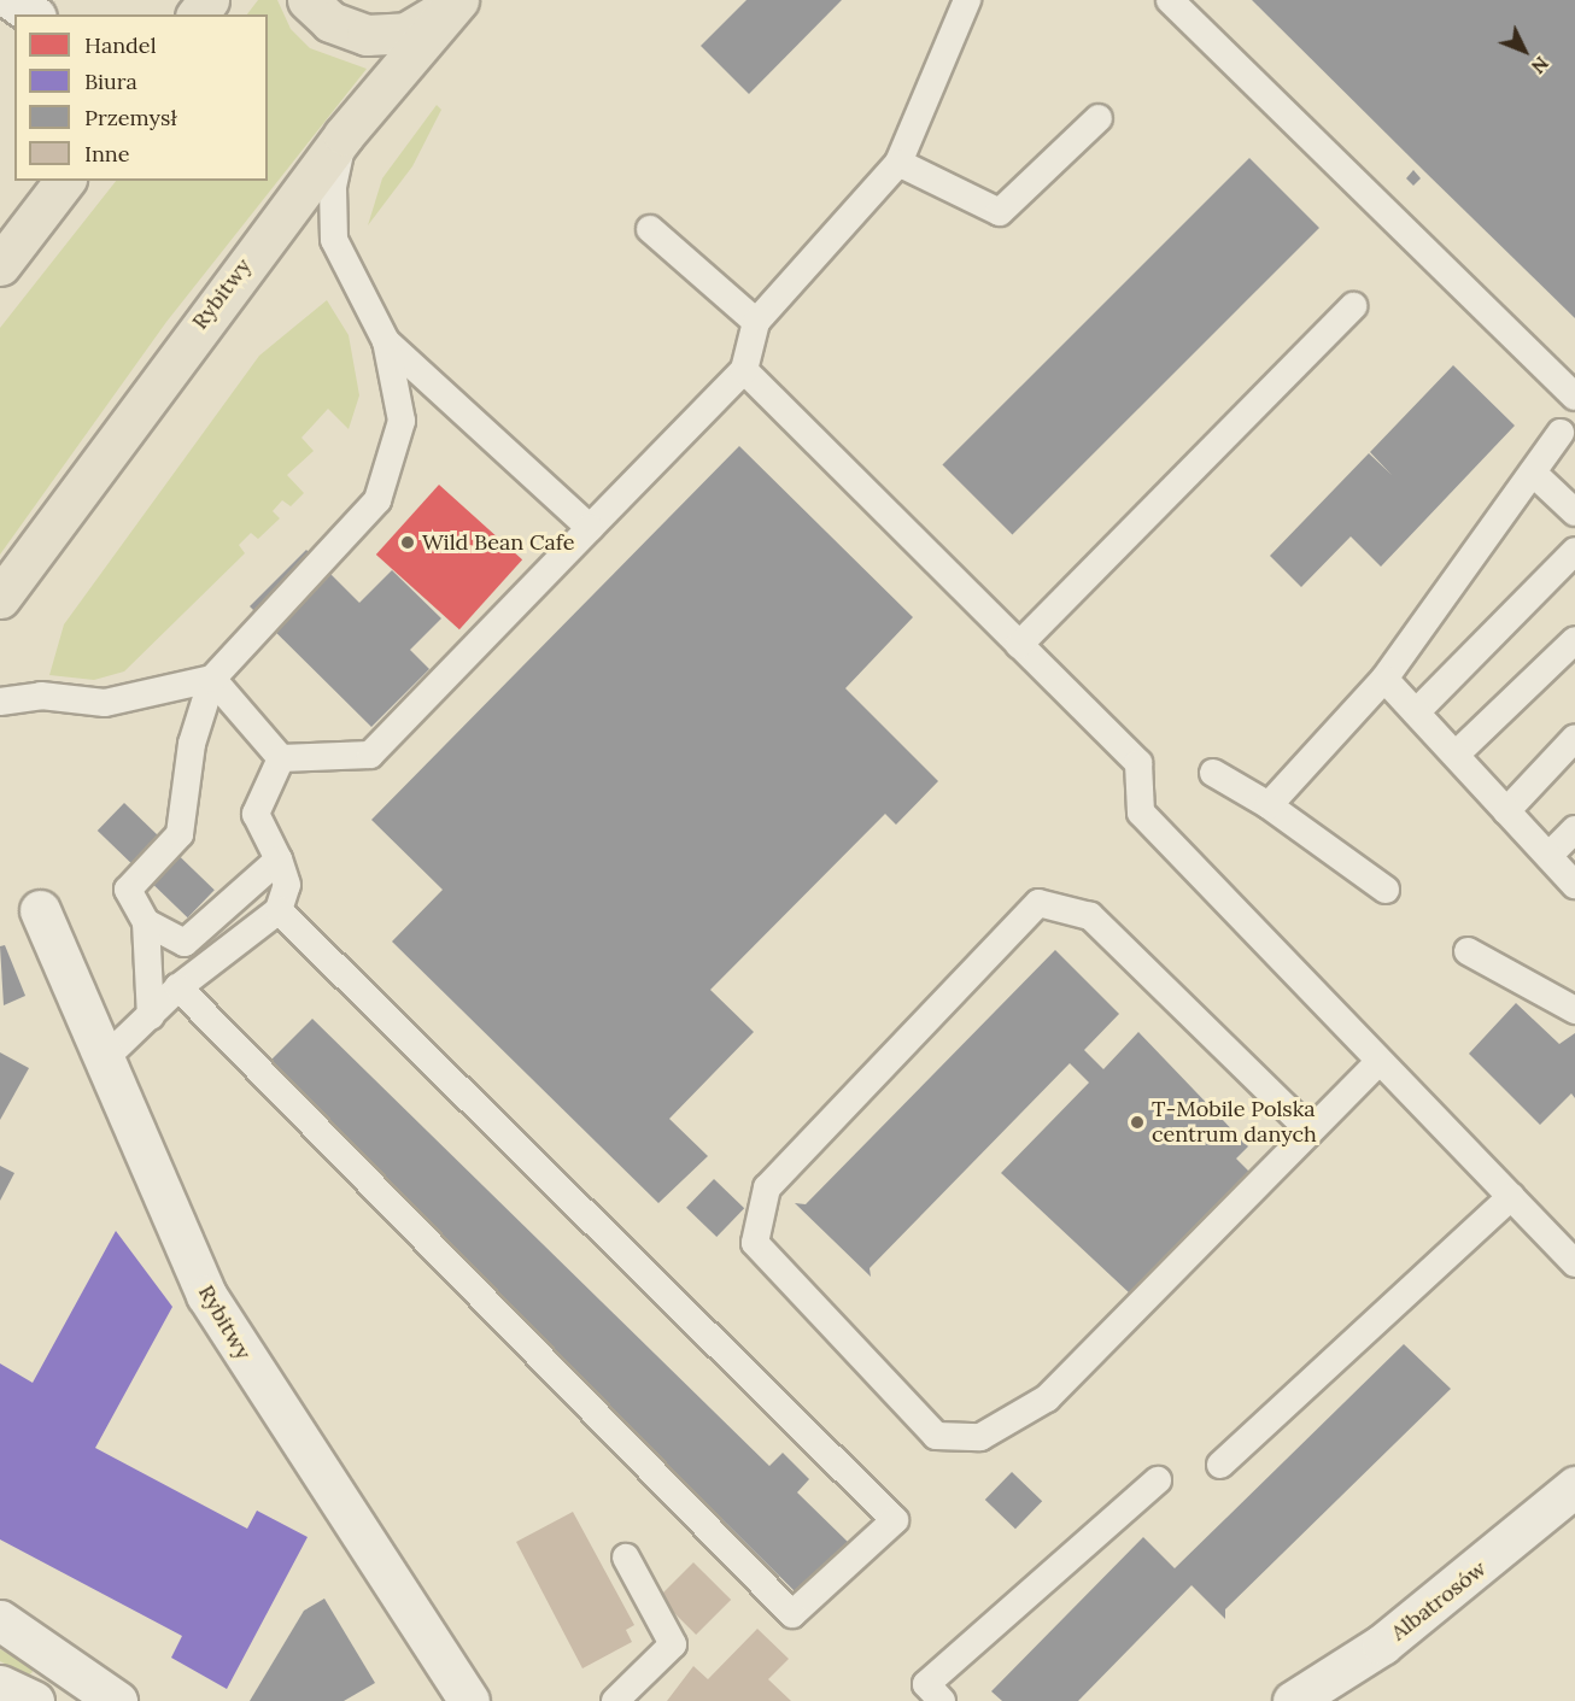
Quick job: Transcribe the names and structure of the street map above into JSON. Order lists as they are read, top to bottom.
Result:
{
  "streets": {
    "main road": ["Rybitwy"],
    "street": ["Albatrosów"]
  },
  "places": ["Wild Bean Cafe", "T‑Mobile Polska centrum danych"],
  "legend": [
    "Handel",
    "Biura",
    "Przemysł",
    "Inne"
  ],
  "north": "bottom right"
}
